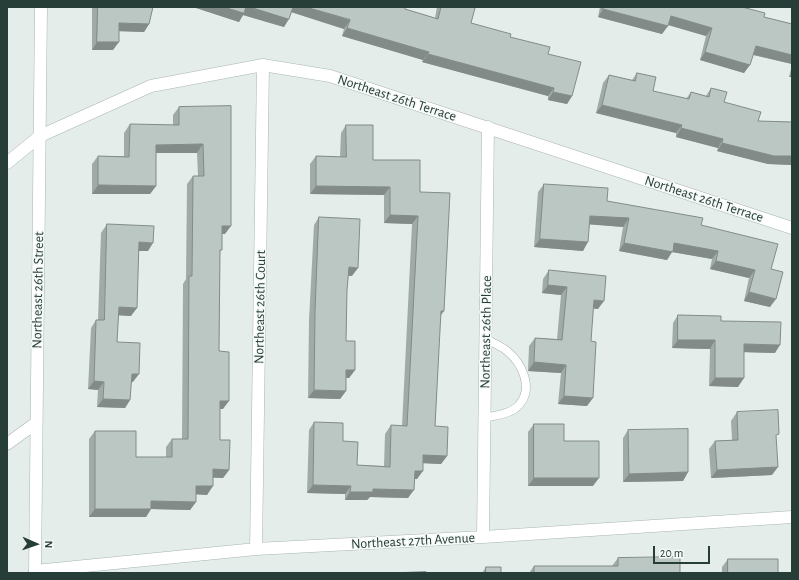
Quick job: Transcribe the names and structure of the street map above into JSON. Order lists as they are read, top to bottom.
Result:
{
  "streets": {
    "street": [
      "Northeast 26th Terrace",
      "Northeast 26th Street",
      "Northeast 26th Court",
      "Northeast 26th Place",
      "Northeast 27th Avenue"
    ]
  },
  "crossings": [
    ["Northeast 26th Terrace", "Northeast 26th Street"],
    ["Northeast 26th Terrace", "Northeast 26th Court"],
    ["Northeast 26th Terrace", "Northeast 26th Place"],
    ["Northeast 26th Street", "Northeast 27th Avenue"],
    ["Northeast 26th Court", "Northeast 27th Avenue"],
    ["Northeast 26th Place", "Northeast 27th Avenue"]
  ],
  "scale_bar": "20 m",
  "north": "right"
}
